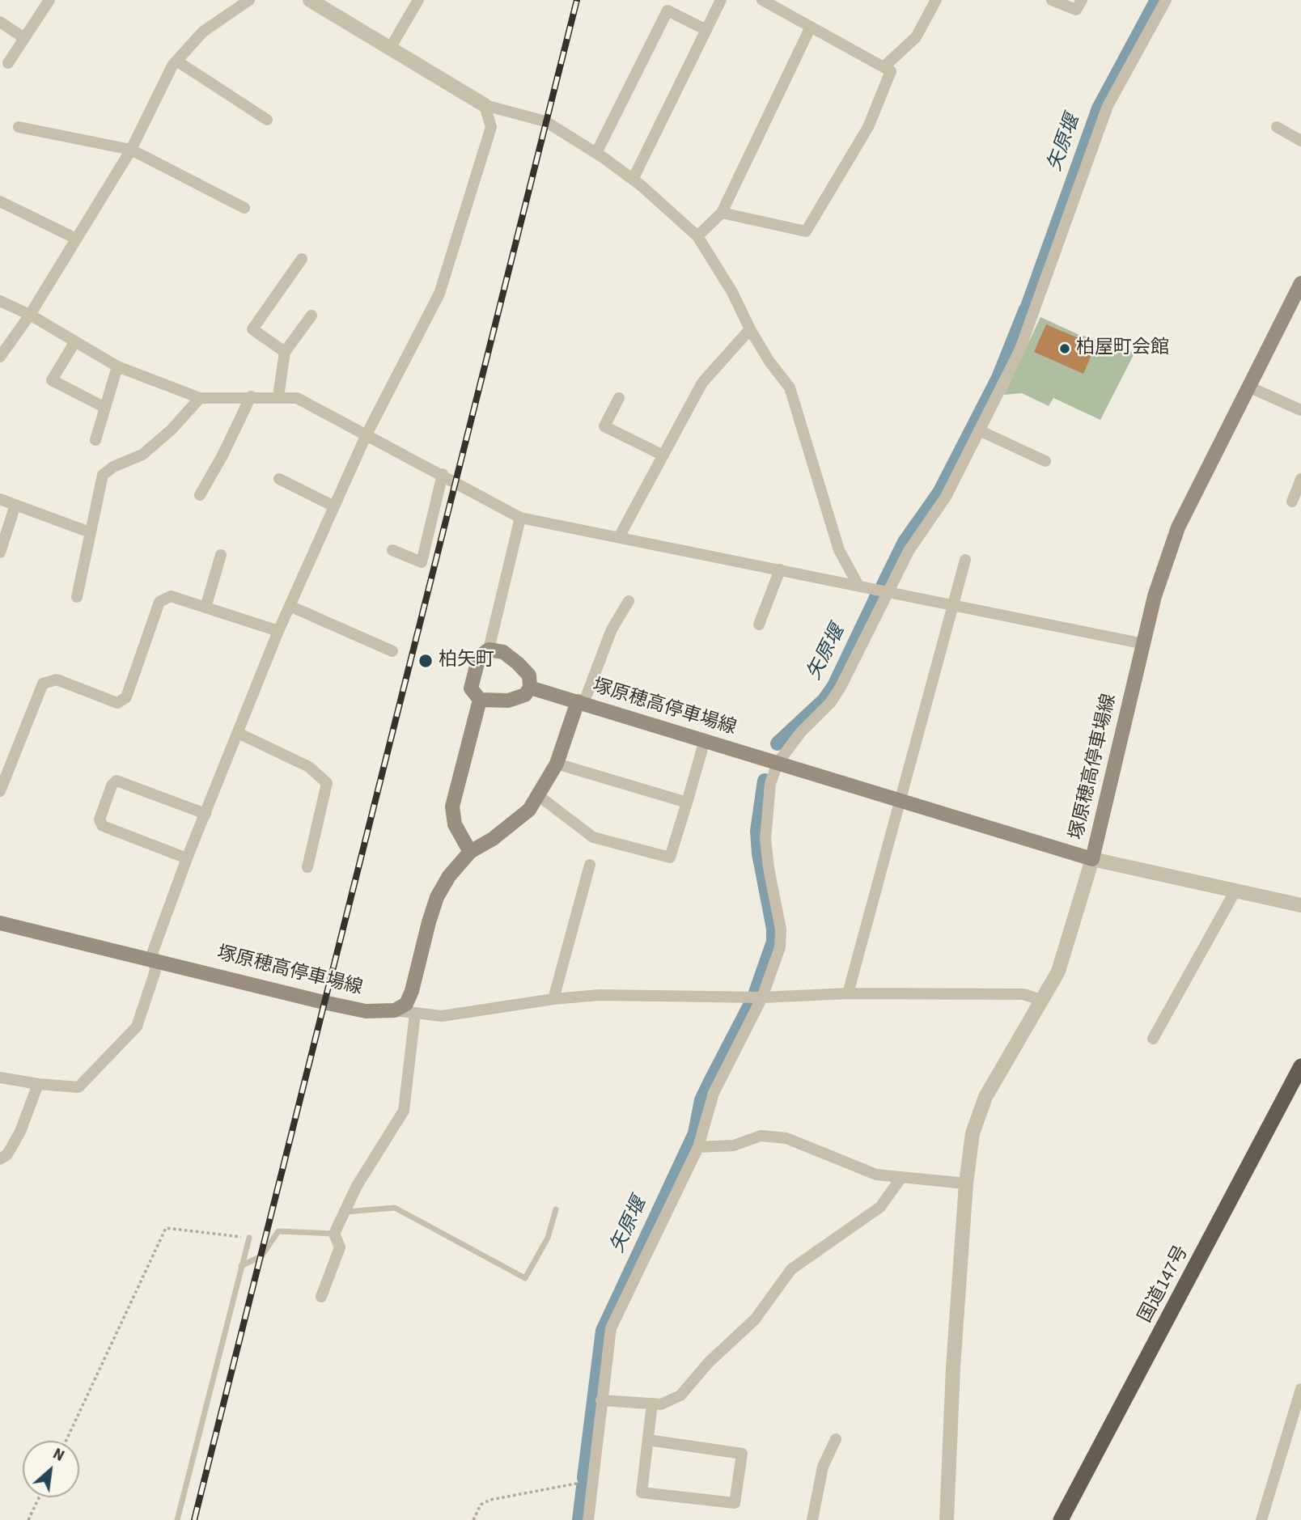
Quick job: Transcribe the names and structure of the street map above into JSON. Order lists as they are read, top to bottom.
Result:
{
  "streets": {
    "highway": ["国道147号"],
    "main road": ["塚原穂高停車場線"]
  },
  "water": ["矢原堰"],
  "places": ["柏屋町会館", "柏矢町"],
  "north": "top right"
}
